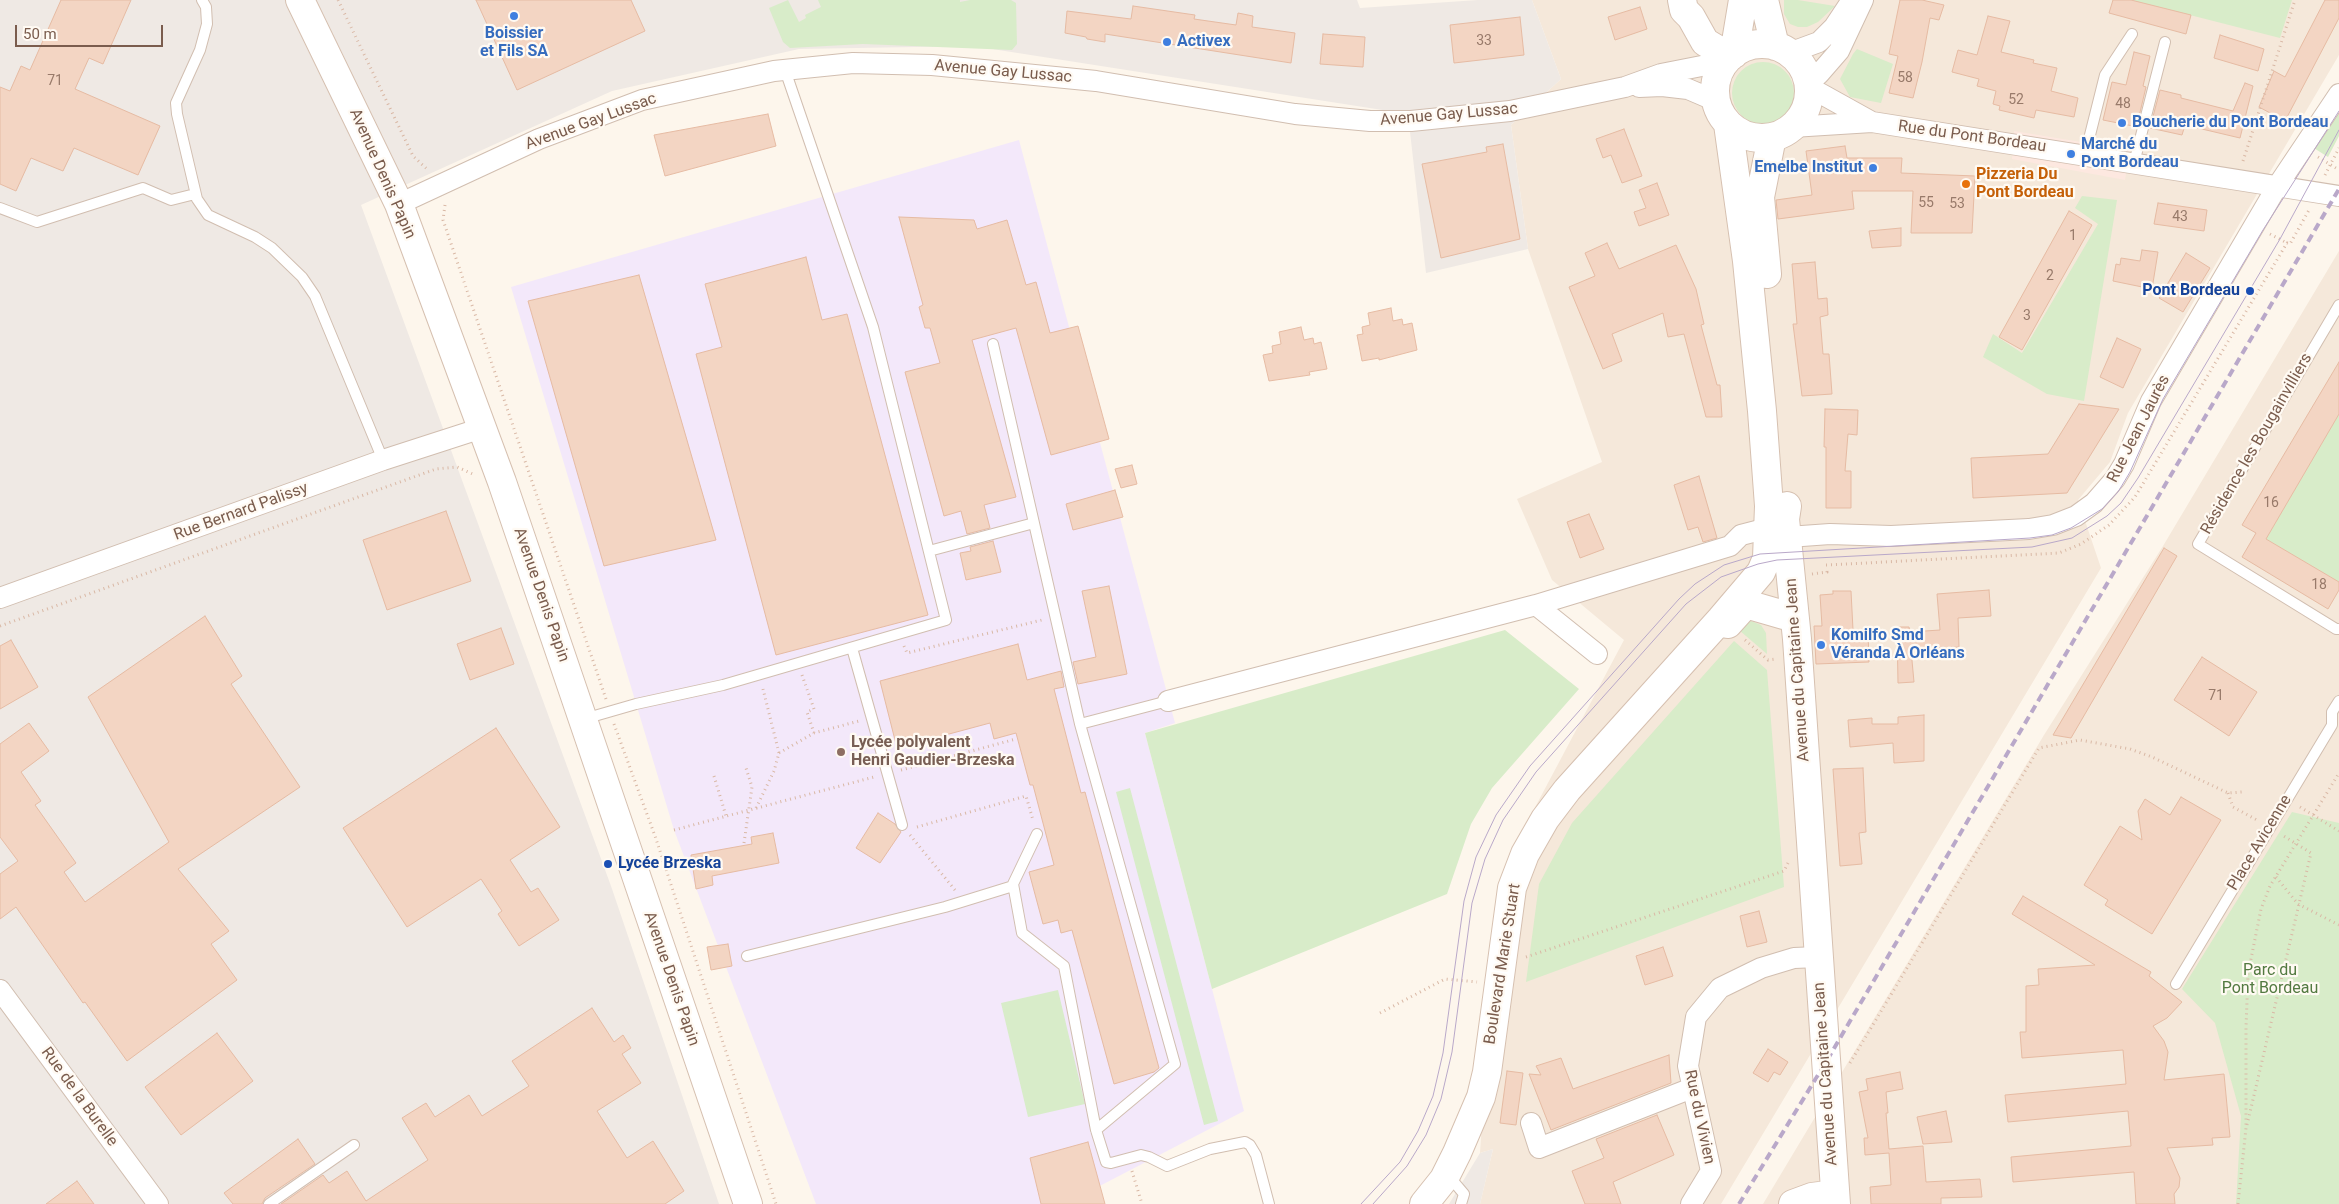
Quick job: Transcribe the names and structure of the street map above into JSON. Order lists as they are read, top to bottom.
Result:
{
  "streets": {
    "main road": ["Avenue Denis Papin", "Avenue du Capitaine Jean", "Boulevard Marie Stuart"],
    "street": [
      "Avenue Gay Lussac",
      "Rue du Pont Bordeau",
      "Rue Jean Jaurès",
      "Rue Bernard Palissy",
      "Rue de la Burelle",
      "Rue du Vivien"
    ],
    "lane": ["Résidence les Bougainvilliers", "Place Avicenne"]
  },
  "crossings": [
    ["Avenue Gay Lussac", "Rue du Pont Bordeau"],
    ["Avenue Gay Lussac", "Avenue Denis Papin"],
    ["Avenue Gay Lussac", "Avenue du Capitaine Jean"],
    ["Rue du Pont Bordeau", "Rue Jean Jaurès"],
    ["Rue du Pont Bordeau", "Avenue du Capitaine Jean"],
    ["Avenue Denis Papin", "Rue Bernard Palissy"],
    ["Rue Jean Jaurès", "Avenue du Capitaine Jean"],
    ["Rue Jean Jaurès", "Boulevard Marie Stuart"],
    ["Avenue du Capitaine Jean", "Boulevard Marie Stuart"],
    ["Avenue du Capitaine Jean", "Rue du Vivien"]
  ],
  "parks": ["Parc du Pont Bordeau"],
  "places": [
    "Boissier et Fils SA",
    "Activex",
    "Boucherie du Pont Bordeau",
    "Marché du Pont Bordeau",
    "Emelbe Institut",
    "Pizzeria Du Pont Bordeau",
    "Pont Bordeau",
    "Komilfo Smd Véranda À Orléans",
    "Lycée polyvalent Henri Gaudier-Brzeska",
    "Lycée Brzeska"
  ],
  "house_numbers": [
    "33",
    "58",
    "71",
    "52",
    "48",
    "55",
    "53",
    "43",
    "1",
    "2",
    "3",
    "16",
    "18",
    "71"
  ],
  "scale_bar": "50 m"
}
